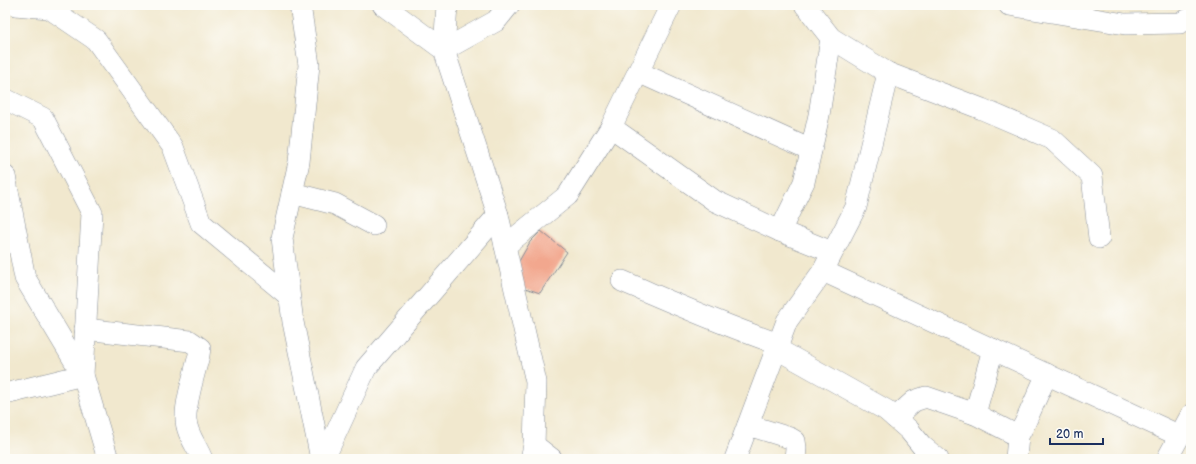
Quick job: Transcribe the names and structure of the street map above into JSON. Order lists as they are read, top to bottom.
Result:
{
  "scale_bar": "20 m"
}
